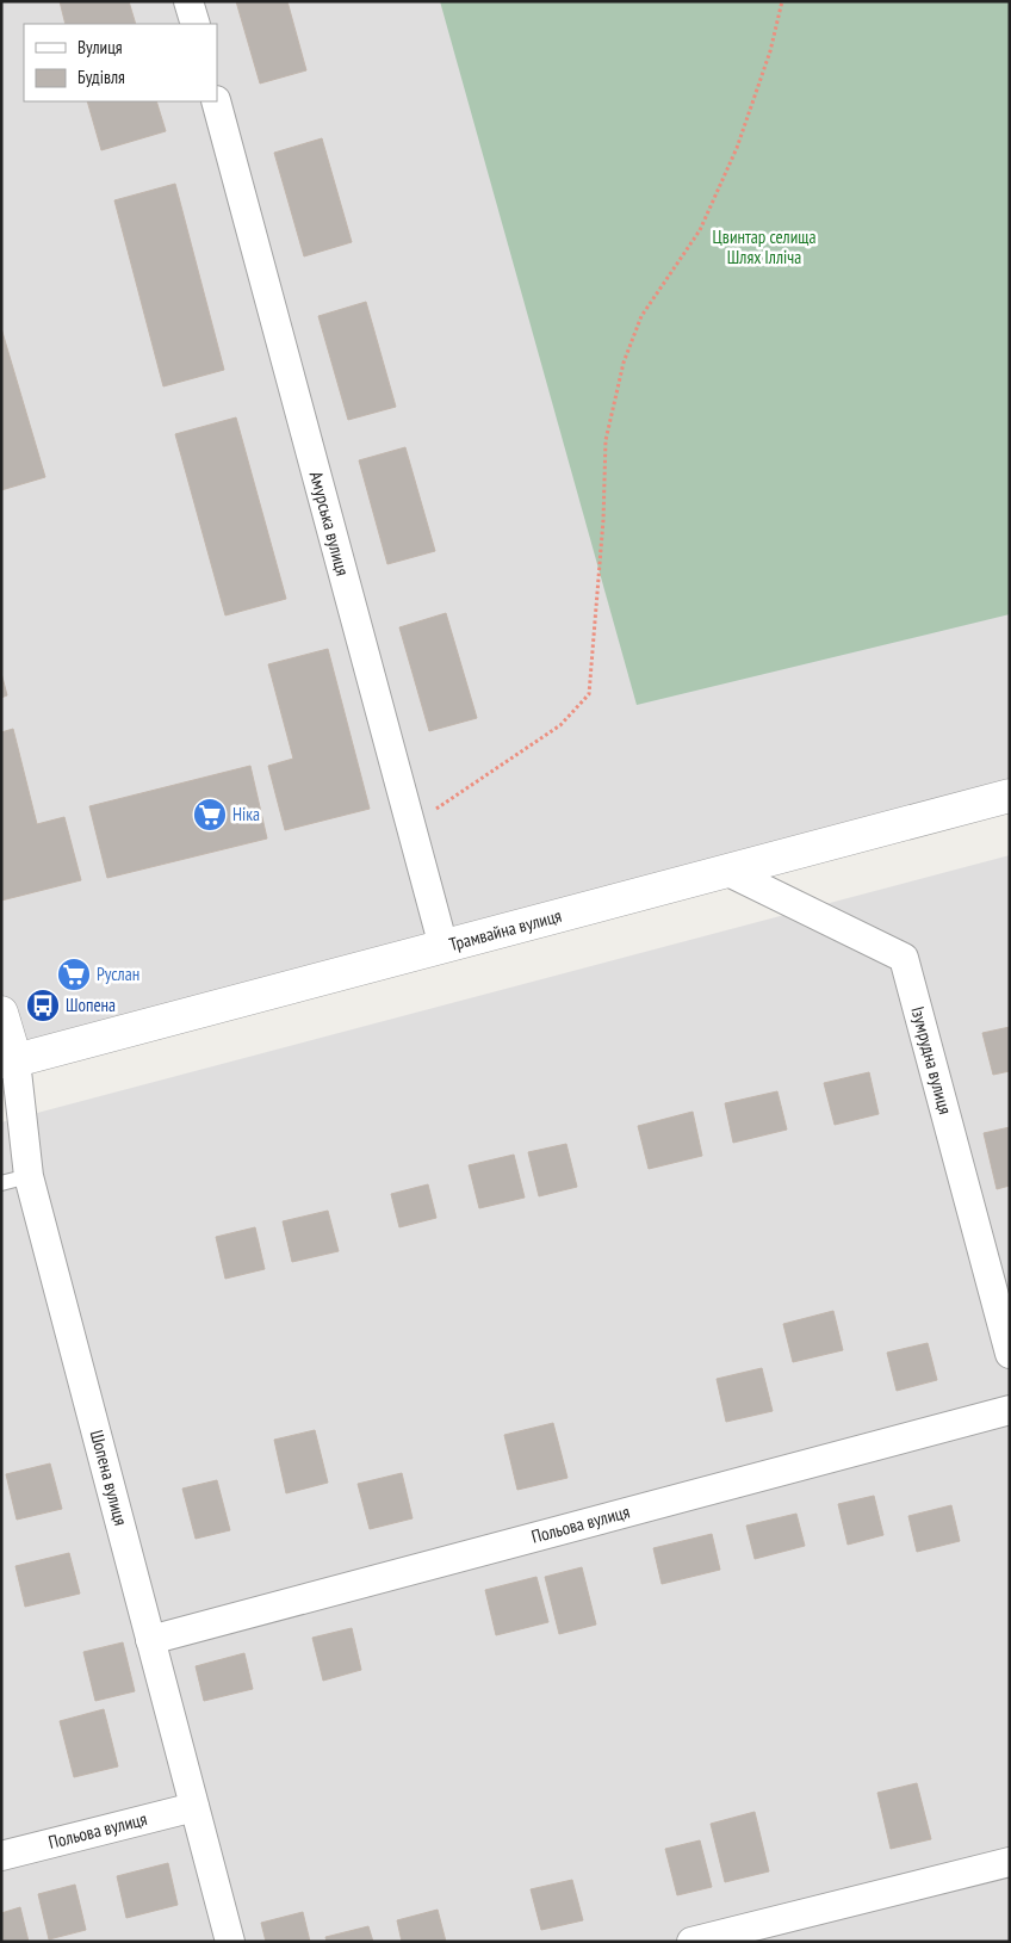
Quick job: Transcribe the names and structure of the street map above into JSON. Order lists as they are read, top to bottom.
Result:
{
  "streets": {
    "street": [
      "Амурська вулиця",
      "Трамвайна вулиця",
      "Ізумрудна вулиця",
      "Шопена вулиця",
      "Польова вулиця"
    ]
  },
  "crossings": [
    ["Амурська вулиця", "Трамвайна вулиця"],
    ["Трамвайна вулиця", "Ізумрудна вулиця"],
    ["Трамвайна вулиця", "Шопена вулиця"],
    ["Шопена вулиця", "Польова вулиця"]
  ],
  "parks": ["Цвинтар селища Шлях Ілліча"],
  "places": {
    "supermarket": ["Ніка", "Руслан"],
    "bus stop": ["Шопена"]
  },
  "legend": ["Вулиця", "Будівля"]
}
